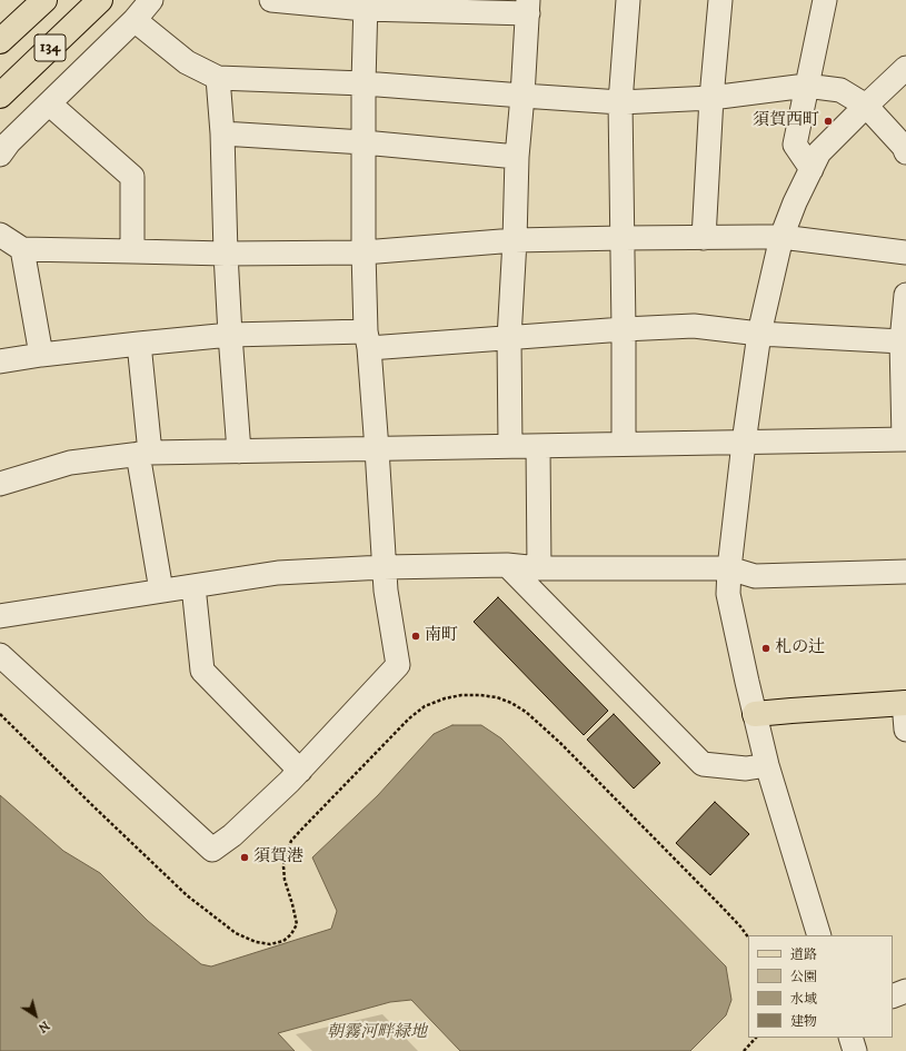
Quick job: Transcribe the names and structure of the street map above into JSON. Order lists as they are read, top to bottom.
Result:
{
  "streets": {
    "main road": ["134"]
  },
  "parks": ["朝霧河畔緑地"],
  "places": [
    "須賀西町",
    "南町",
    "札の辻",
    "須賀港"
  ],
  "legend": [
    "道路",
    "公園",
    "水域",
    "建物"
  ],
  "north": "bottom right"
}
